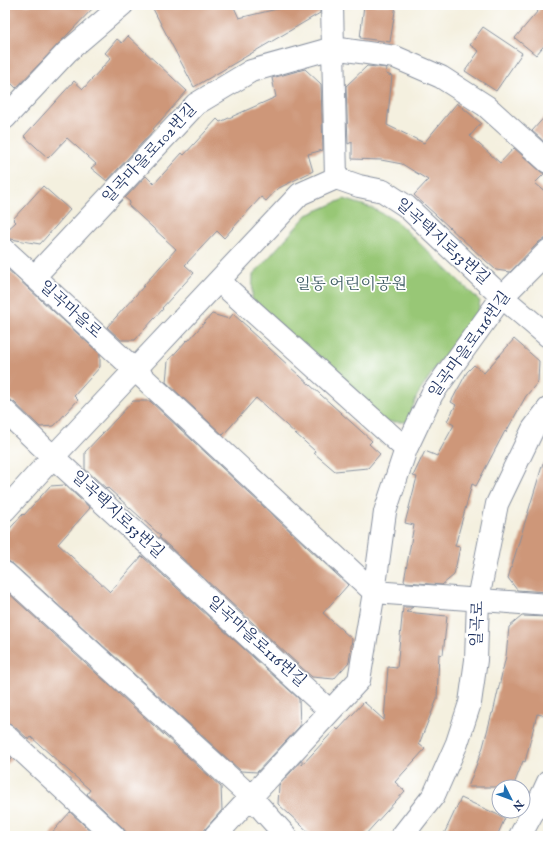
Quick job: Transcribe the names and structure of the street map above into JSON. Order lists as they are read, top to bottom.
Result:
{
  "streets": {
    "street": [
      "일곡마을로102번길",
      "일곡택지로53번길",
      "일곡마을로",
      "일곡마을로116번길",
      "일곡로"
    ]
  },
  "crossings": [
    ["일곡마을로102번길", "일곡마을로"],
    ["일곡택지로53번길", "일곡마을로116번길"]
  ],
  "parks": ["일동 어린이공원"],
  "north": "bottom right"
}
